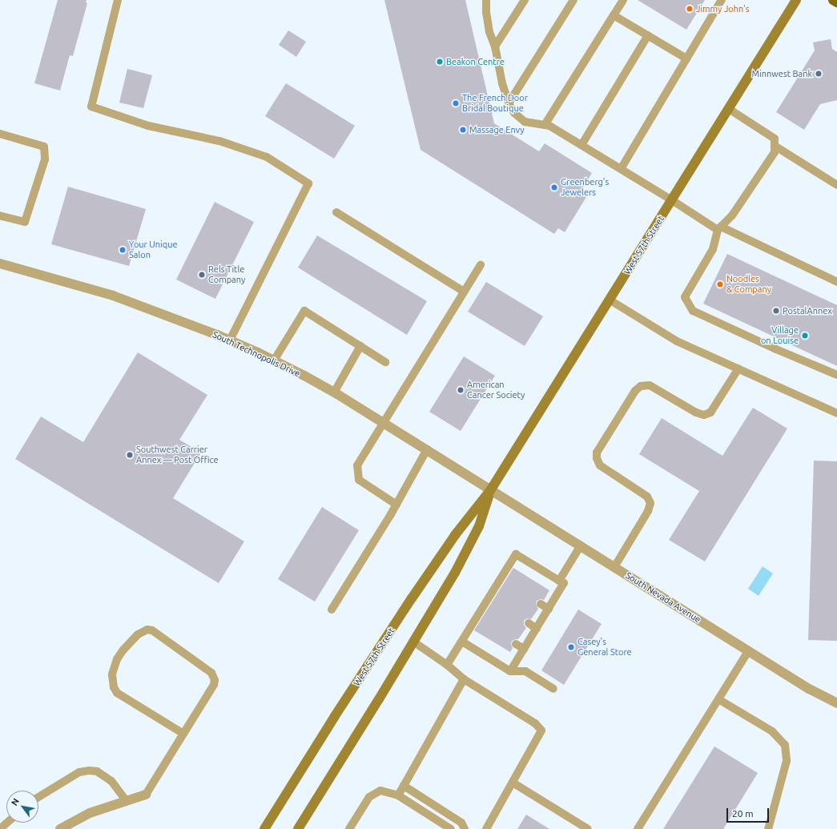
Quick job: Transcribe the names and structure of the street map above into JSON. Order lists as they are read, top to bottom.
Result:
{
  "streets": {
    "main road": ["West 57th Street"],
    "street": ["South Technopolis Drive", "South Nevada Avenue"]
  },
  "crossings": [
    ["West 57th Street", "South Technopolis Drive"],
    ["West 57th Street", "South Nevada Avenue"],
    ["South Technopolis Drive", "South Nevada Avenue"]
  ],
  "places": [
    "Jimmy John's",
    "Beakon Centre",
    "Minnwest Bank",
    "The French Door Bridal Boutique",
    "Massage Envy",
    "Greenberg's Jewelers",
    "Your Unique Salon",
    "Rels Title Company",
    "Noodles & Company",
    "PostalAnnex",
    "Village on Louise",
    "American Cancer Society",
    "Southwest Carrier Annex — Post Office",
    "Casey's General Store"
  ],
  "scale_bar": "20 m",
  "north": "top left"
}
